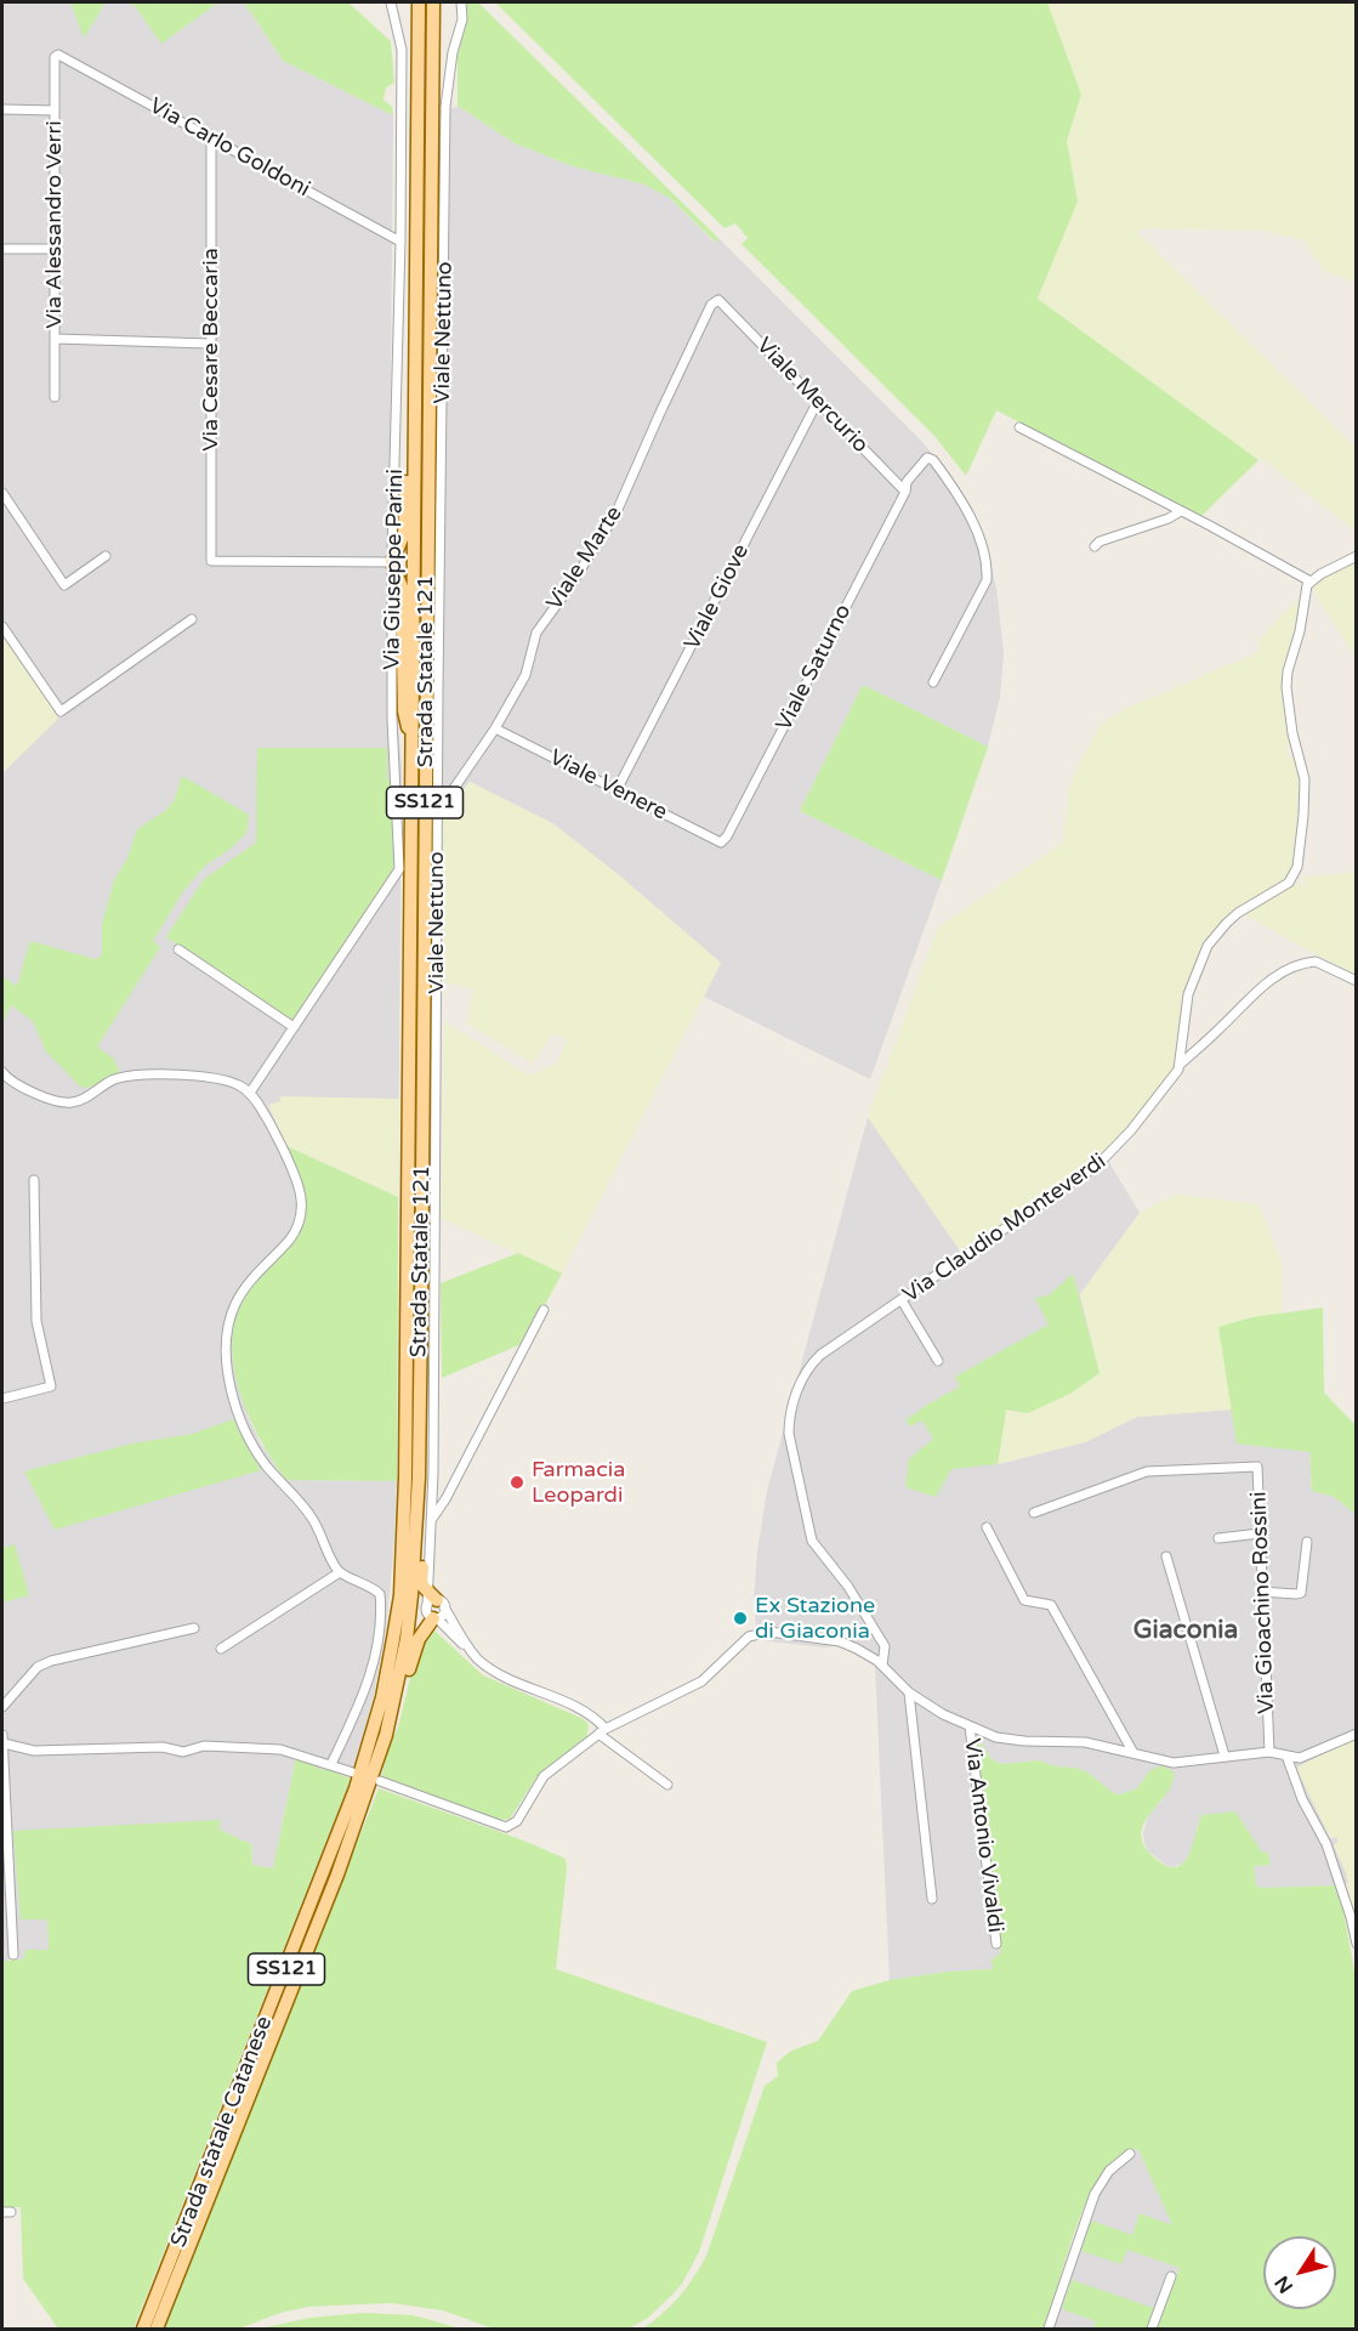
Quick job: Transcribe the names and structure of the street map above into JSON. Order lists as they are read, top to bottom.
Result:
{
  "streets": {
    "main road": ["Strada Statale 121", "SS121", "Strada statale Catanese"],
    "street": [
      "Via Carlo Goldoni",
      "Via Alessandro Verri",
      "Viale Nettuno",
      "Via Cesare Beccaria",
      "Viale Mercurio",
      "Viale Marte",
      "Via Giuseppe Parini",
      "Viale Giove",
      "Viale Saturno",
      "Viale Venere",
      "Via Claudio Monteverdi",
      "Via Gioachino Rossini",
      "Via Antonio Vivaldi"
    ]
  },
  "crossings": [
    ["Via Carlo Goldoni", "Via Alessandro Verri"],
    ["Via Carlo Goldoni", "Via Cesare Beccaria"],
    ["Via Carlo Goldoni", "Via Giuseppe Parini"],
    ["Viale Nettuno", "Viale Marte"],
    ["Via Cesare Beccaria", "Via Giuseppe Parini"],
    ["Viale Mercurio", "Viale Marte"],
    ["Viale Mercurio", "Viale Giove"],
    ["Viale Mercurio", "Viale Saturno"],
    ["Viale Marte", "Viale Venere"],
    ["Viale Giove", "Viale Venere"],
    ["Viale Saturno", "Viale Venere"],
    ["Strada Statale 121", "Strada statale Catanese"]
  ],
  "districts": ["Giaconia"],
  "places": ["Farmacia Leopardi", "Ex Stazione di Giaconia"],
  "north": "bottom left"
}
